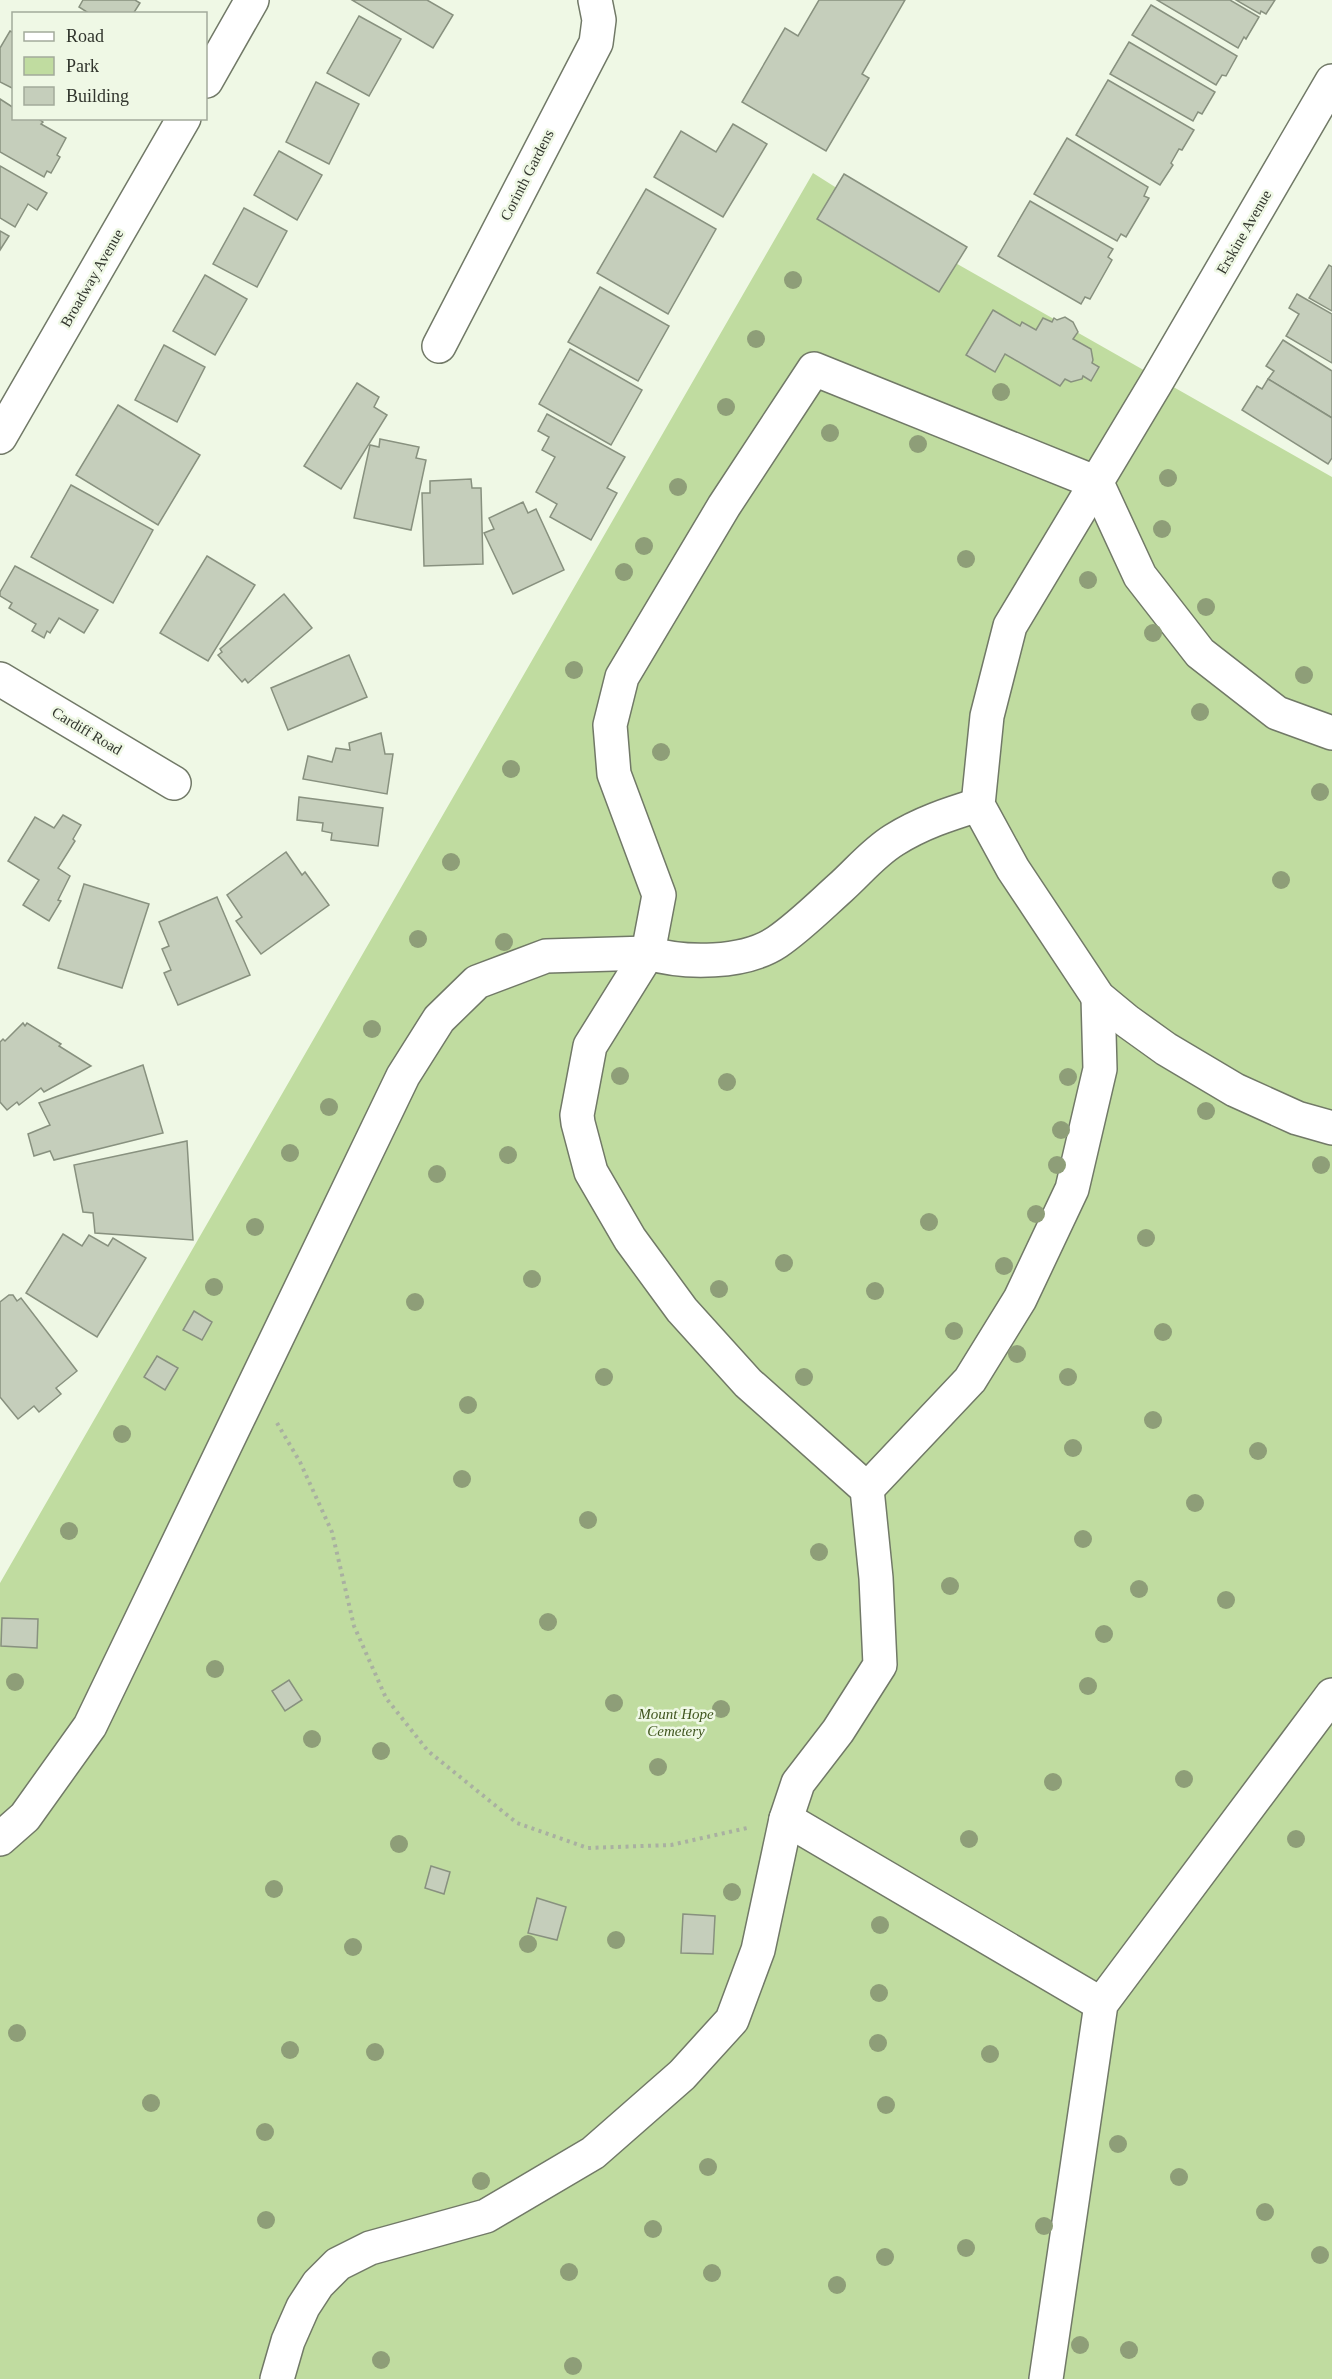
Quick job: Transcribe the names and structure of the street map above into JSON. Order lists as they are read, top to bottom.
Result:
{
  "streets": {
    "street": [
      "Corinth Gardens",
      "Erskine Avenue",
      "Broadway Avenue",
      "Cardiff Road"
    ]
  },
  "parks": ["Mount Hope Cemetery"],
  "legend": ["Road", "Park", "Building"]
}
